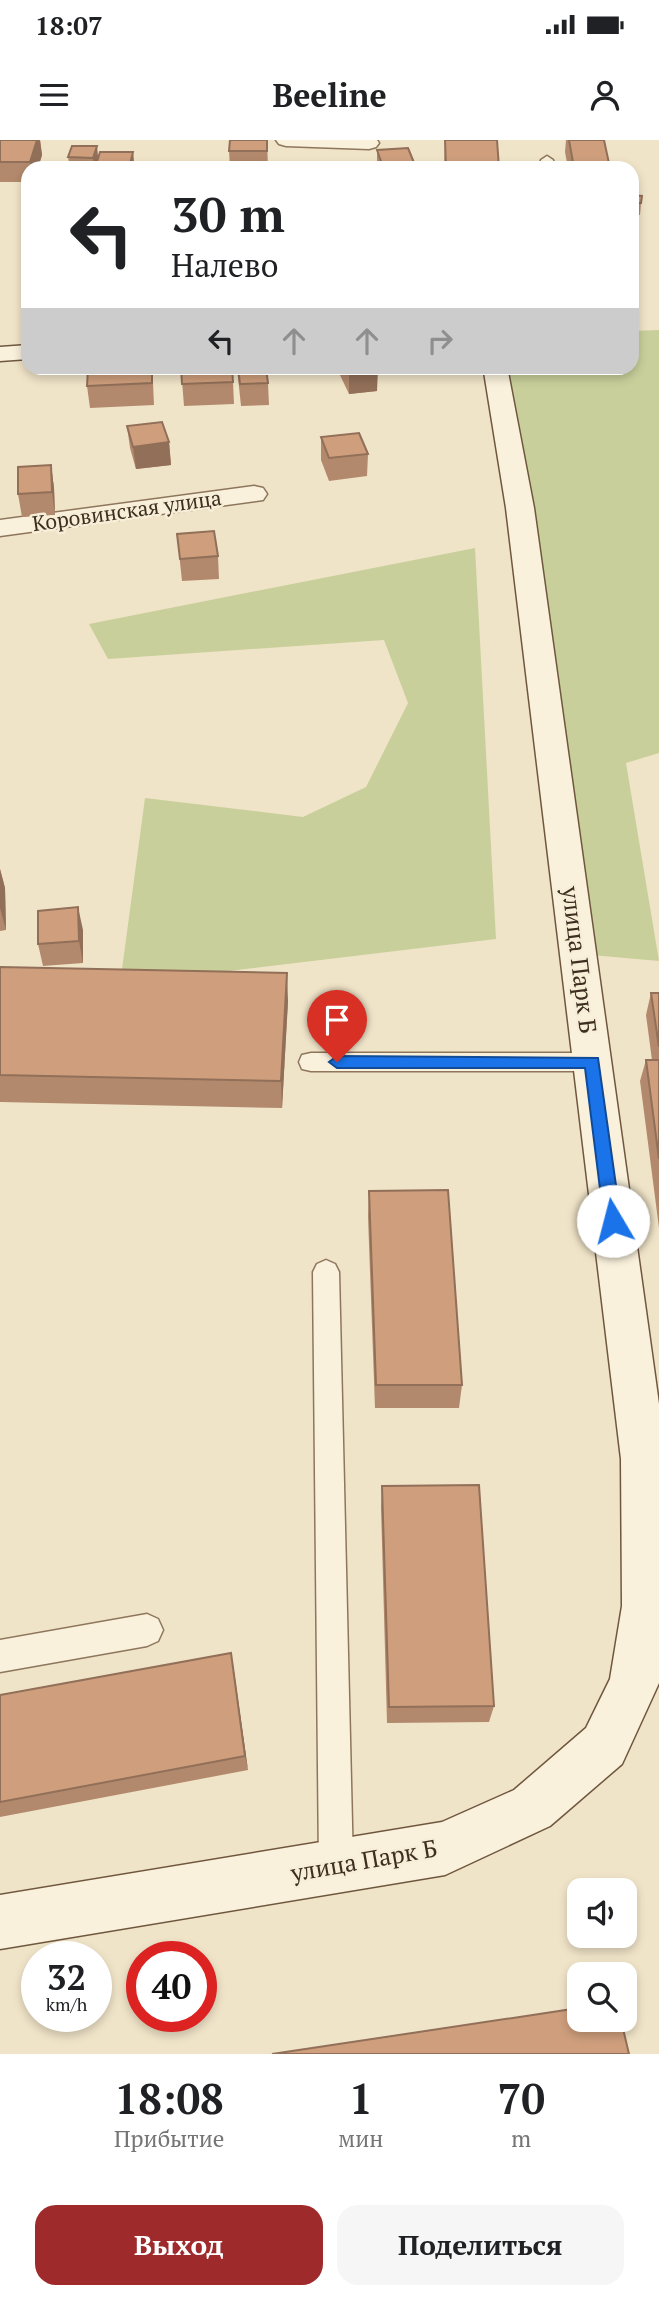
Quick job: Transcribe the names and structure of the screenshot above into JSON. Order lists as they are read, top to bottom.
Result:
{
  "streets": {
    "street": ["Коровинская улица", "улица Парк Б"]
  },
  "page": {
    "status": "18:07",
    "header": "Beeline",
    "turn": ["30 m", "Налево"],
    "speed": "32 km/h",
    "limit": "40",
    "eta": [
      "18:08",
      "Прибытие",
      "1",
      "мин",
      "70",
      "m"
    ],
    "buttons": ["Выход", "Поделиться"]
  }
}
